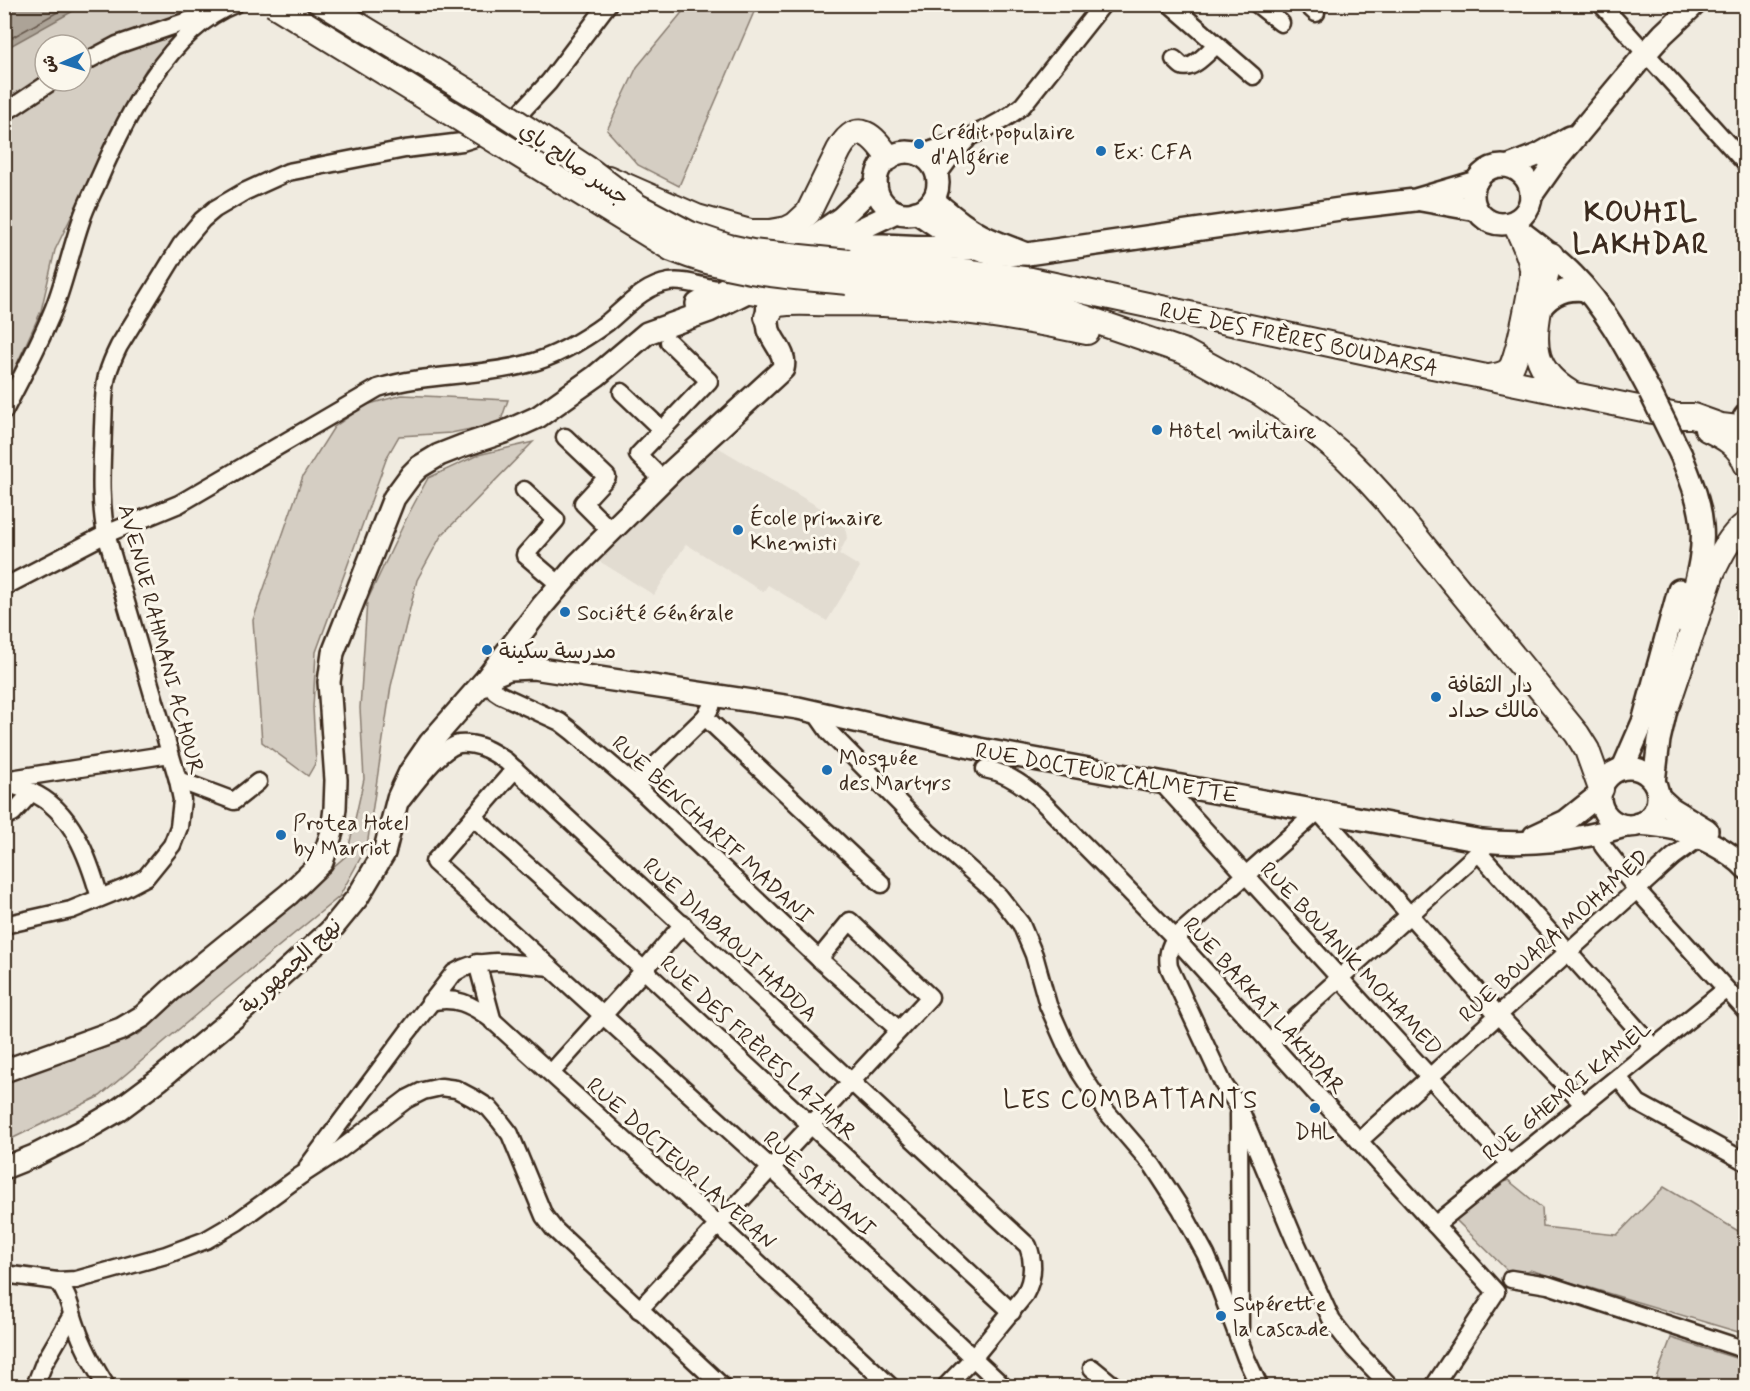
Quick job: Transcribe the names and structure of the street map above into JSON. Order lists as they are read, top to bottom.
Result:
{
  "streets": {
    "highway": ["جسر صالح باي", "RUE DES FRÈRES BOUDARSA"],
    "main road": ["RUE DOCTEUR CALMETTE", "نهج الجمهورية"],
    "street": [
      "AVENUE RAHMANI ACHOUR",
      "RUE BENCHARIF MADANI",
      "RUE BOUARA MOHAMED",
      "RUE DIABAOUI HADDA",
      "RUE BOUANIK MOHAMED",
      "RUE BARKAT LAKHDAR",
      "RUE DES FRÈRES LAZHAR",
      "RUE GHEMRI KAMEL",
      "RUE DOCTEUR LAVERAN",
      "RUE SAÏDANI"
    ]
  },
  "crossings": [
    ["جسر صالح باي", "RUE DES FRÈRES BOUDARSA"],
    ["RUE DOCTEUR CALMETTE", "RUE BENCHARIF MADANI"],
    ["RUE DOCTEUR CALMETTE", "RUE BOUANIK MOHAMED"],
    ["RUE DOCTEUR CALMETTE", "نهج الجمهورية"],
    ["RUE BENCHARIF MADANI", "نهج الجمهورية"],
    ["RUE BOUARA MOHAMED", "RUE BOUANIK MOHAMED"],
    ["RUE BOUARA MOHAMED", "RUE BARKAT LAKHDAR"],
    ["RUE DIABAOUI HADDA", "نهج الجمهورية"],
    ["RUE DIABAOUI HADDA", "RUE DES FRÈRES LAZHAR"],
    ["RUE BOUANIK MOHAMED", "RUE GHEMRI KAMEL"],
    ["RUE BARKAT LAKHDAR", "RUE GHEMRI KAMEL"],
    ["RUE DES FRÈRES LAZHAR", "RUE SAÏDANI"]
  ],
  "districts": ["KOUHIL LAKHDAR", "LES COMBATTANTS"],
  "places": [
    "Crédit populaire d'Algérie",
    "Ex: CFA",
    "Hôtel militaire",
    "École primaire Khemisti",
    "Société Générale",
    "مدرسة سكينة",
    "دار الثقافة مالك حداد",
    "Mosquée des Martyrs",
    "Protea Hotel by Marriot",
    "DHL",
    "Supérette la cascade"
  ],
  "north": "left"
}
